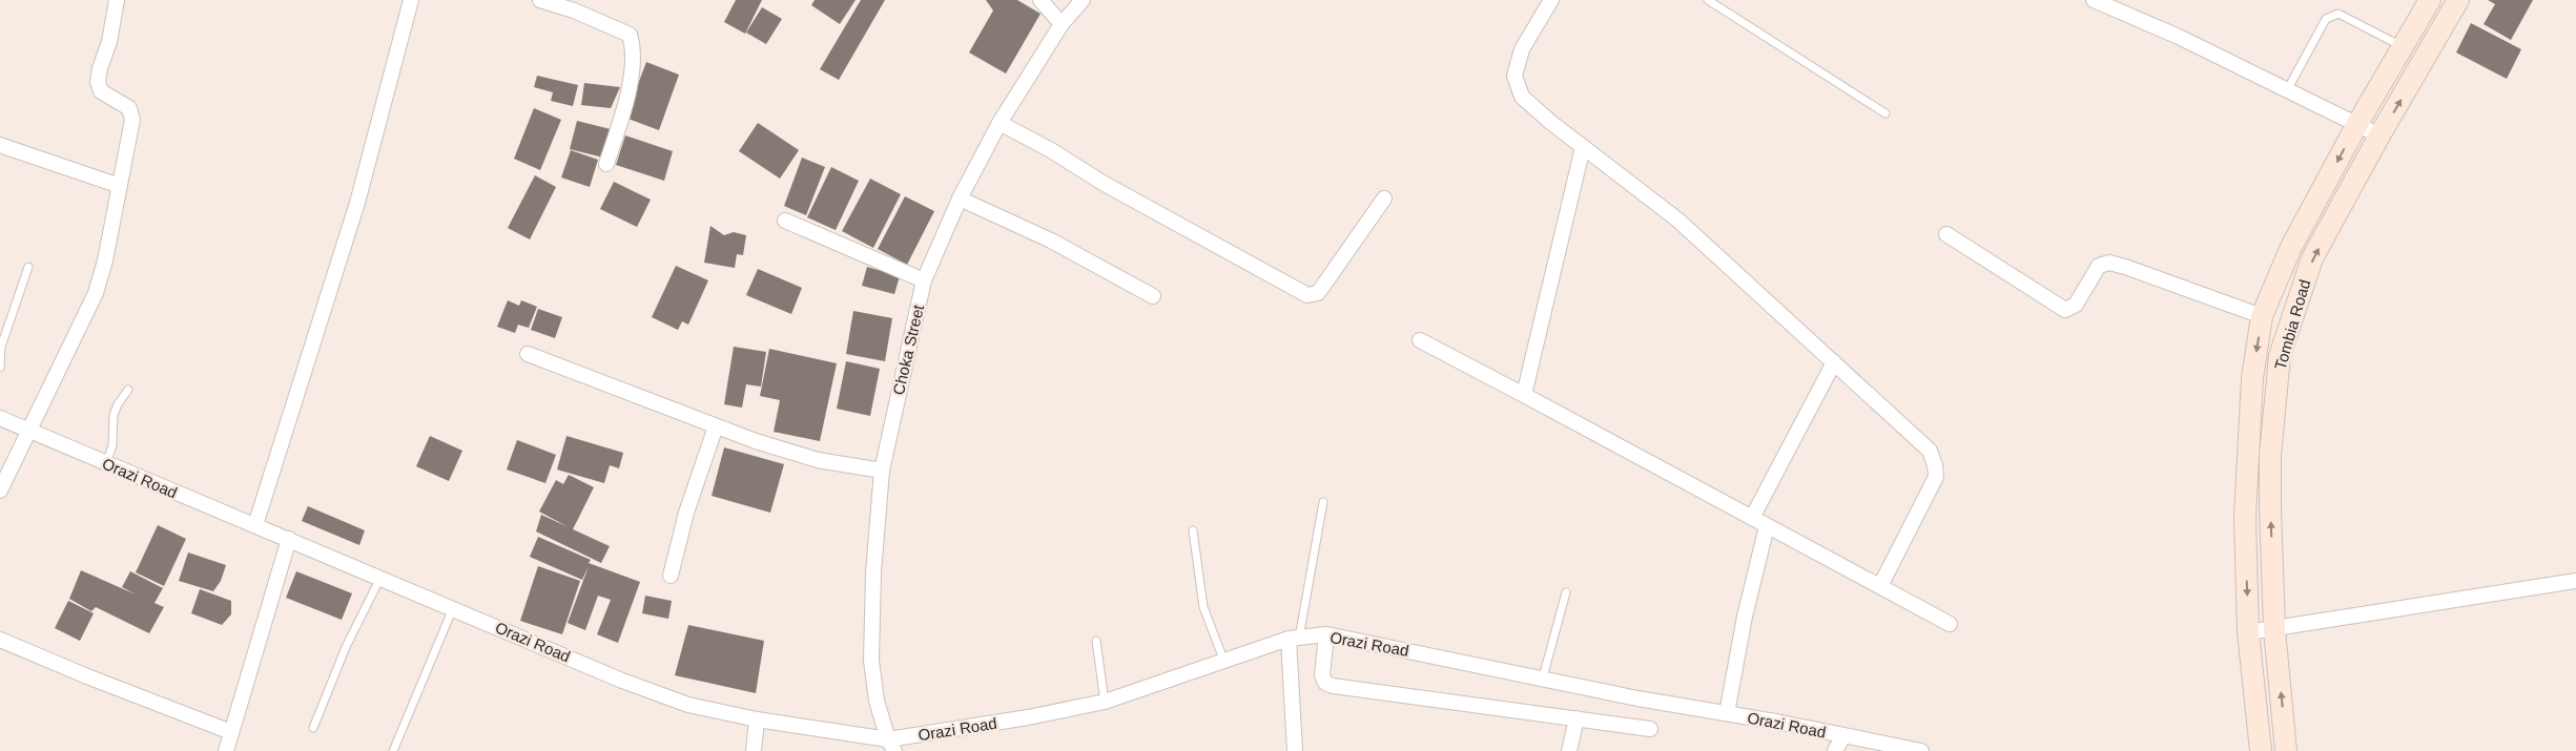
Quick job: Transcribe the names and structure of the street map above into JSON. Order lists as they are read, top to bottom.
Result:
{
  "streets": {
    "main road": ["Tombia Road"],
    "street": ["Choka Street", "Orazi Road"]
  },
  "crossings": [
    ["Choka Street", "Orazi Road"]
  ]
}
